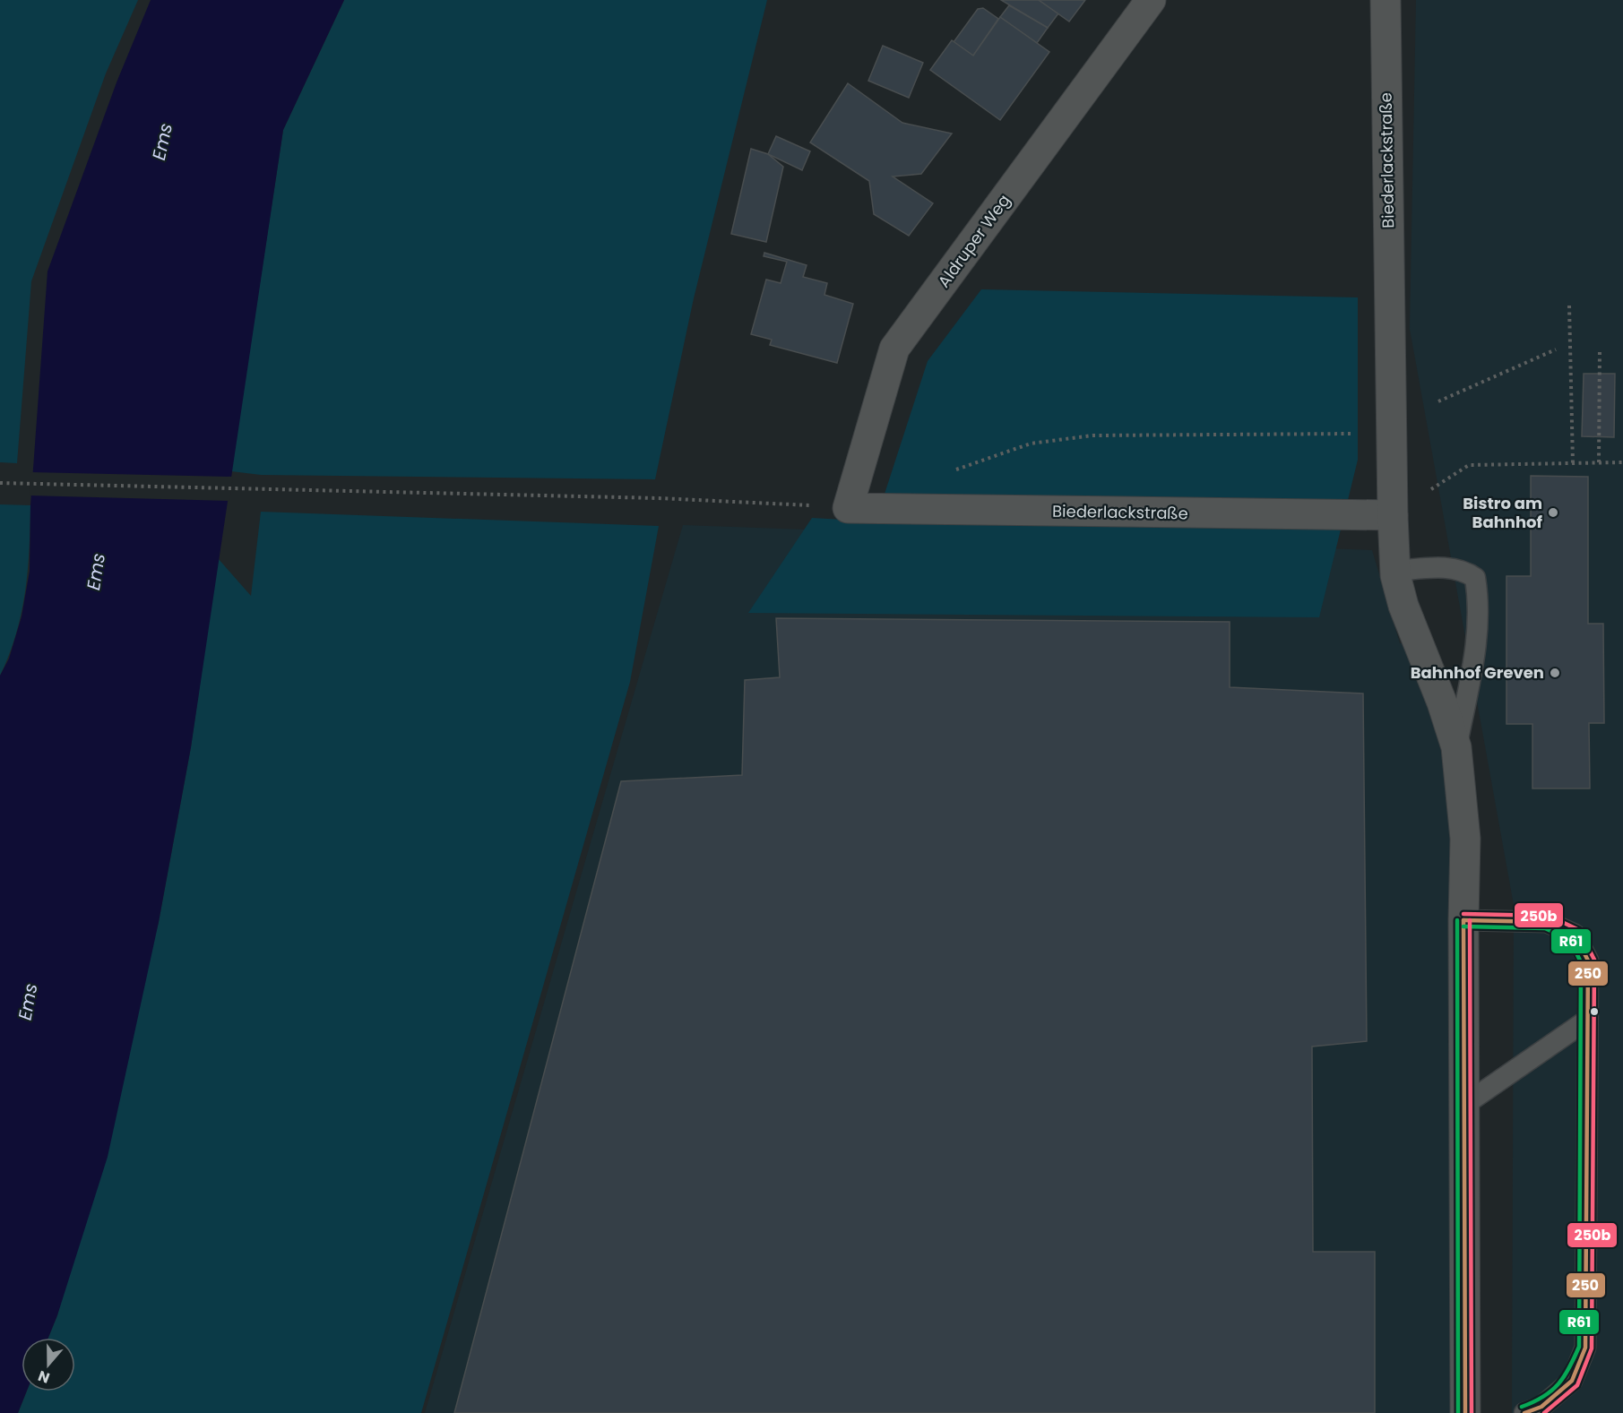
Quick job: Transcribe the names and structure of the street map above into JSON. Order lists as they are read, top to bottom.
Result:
{
  "streets": {
    "street": ["Biederlackstraße", "Aldruper Weg"]
  },
  "crossings": [
    ["Biederlackstraße", "Aldruper Weg"]
  ],
  "water": ["Ems"],
  "places": ["Bistro am Bahnhof", "Bahnhof Greven"],
  "lines": ["transit line 250b", "transit line 250", "transit line R61"],
  "north": "bottom"
}
